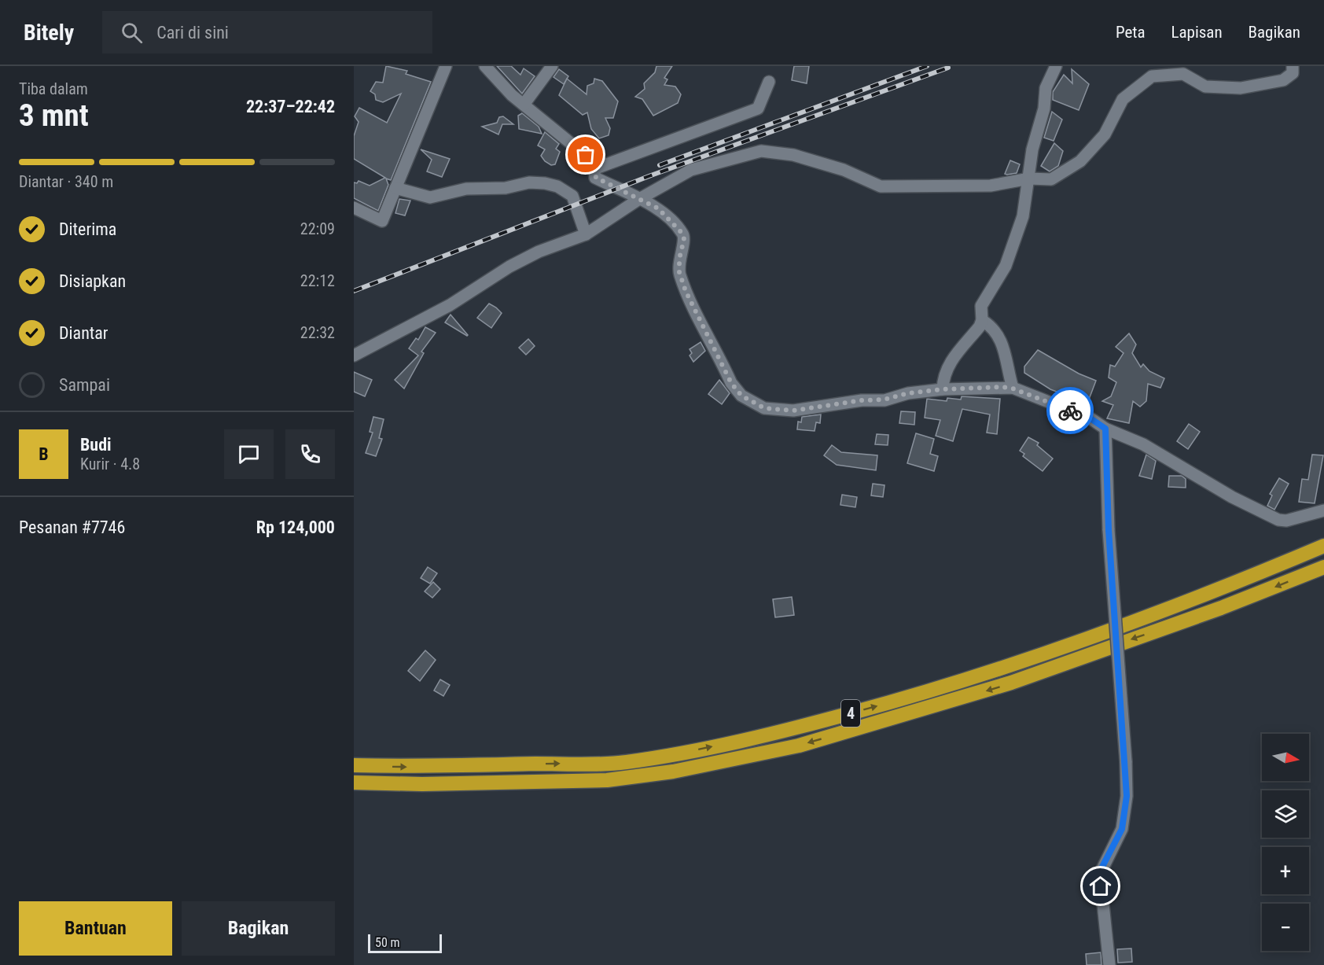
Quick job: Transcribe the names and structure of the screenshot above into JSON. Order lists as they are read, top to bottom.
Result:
{
  "streets": {
    "highway": ["4"]
  },
  "scale_bar": "50 m",
  "north": "right",
  "page": {
    "header": "Bitely",
    "search": "Cari di sini",
    "nav": ["Peta", "Lapisan", "Bagikan"],
    "heading": ["3 mnt", "Tiba dalam", "22:37–22:42"],
    "panel": [
      "Budi",
      "Kurir · 4.8",
      "Pesanan #7746",
      "Rp 124,000"
    ],
    "bar": "Diantar · 340 m",
    "list": [
      ["Diterima", "22:09"],
      ["Disiapkan", "22:12"],
      ["Diantar", "22:32"],
      "Sampai"
    ],
    "round": "B",
    "map_buttons": ["+", "−"],
    "buttons": ["Bantuan", "Bagikan"],
    "scale": "50 m"
  }
}
